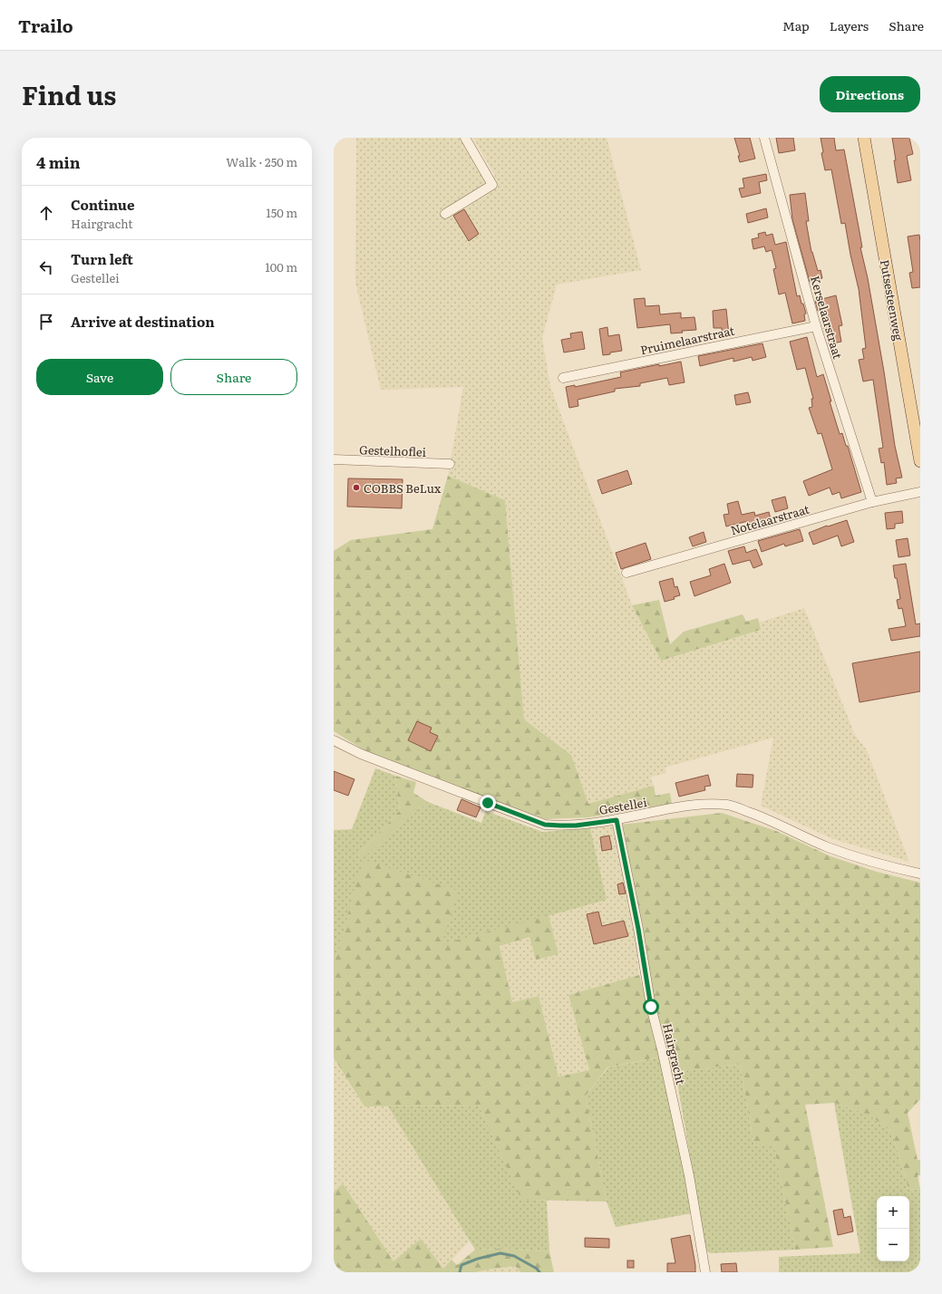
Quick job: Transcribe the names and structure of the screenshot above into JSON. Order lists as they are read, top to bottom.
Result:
{
  "streets": {
    "main road": ["Putsesteenweg"],
    "street": [
      "Kerselaarstraat",
      "Pruimelaarstraat",
      "Gestelhoflei",
      "Notelaarstraat",
      "Gestellei",
      "Hairgracht"
    ]
  },
  "crossings": [
    ["Kerselaarstraat", "Pruimelaarstraat"],
    ["Kerselaarstraat", "Notelaarstraat"],
    ["Gestellei", "Hairgracht"]
  ],
  "places": ["COBBS BeLux"],
  "page": {
    "header": "Trailo",
    "nav": ["Map", "Layers", "Share"],
    "title": "Find us",
    "buttons": [
      "Directions",
      ["Save", "Share"]
    ],
    "heading": ["4 min", "Walk · 250 m"],
    "list": [
      ["Continue", "Hairgracht", "150 m"],
      ["Turn left", "Gestellei", "100 m"],
      "Arrive at destination"
    ],
    "map_buttons": ["+", "−"]
  }
}
